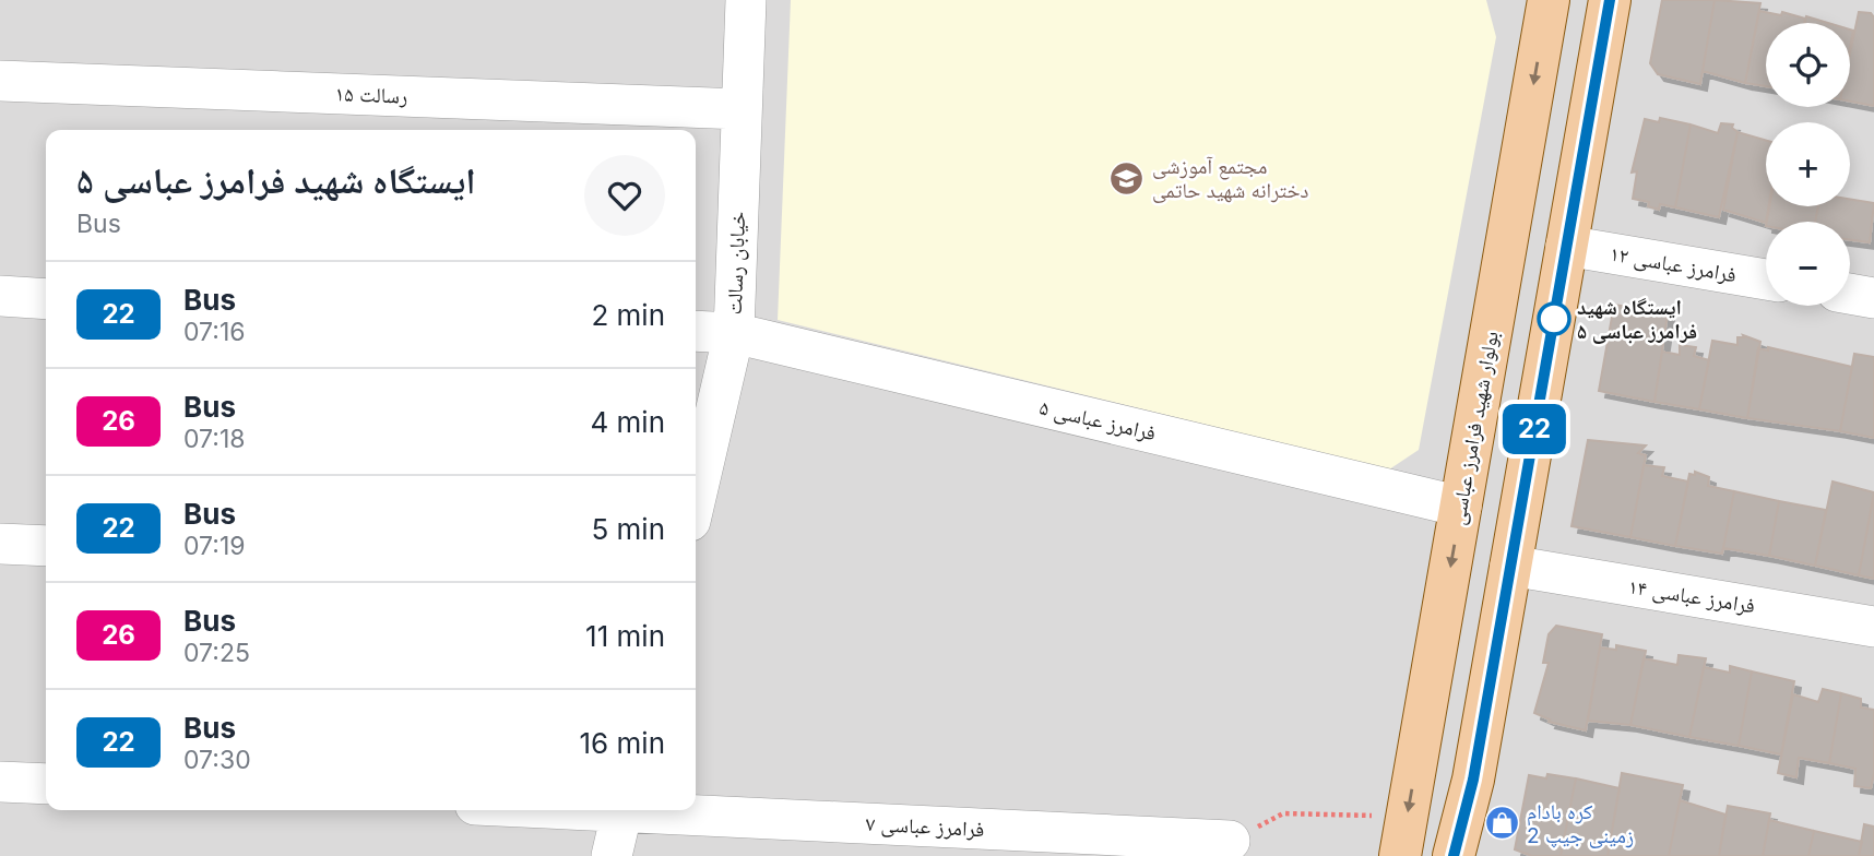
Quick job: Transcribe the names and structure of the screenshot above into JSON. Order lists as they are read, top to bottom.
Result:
{
  "streets": {
    "main road": ["بولوار شهید فرامرز عباسی"],
    "street": [
      "رسالت ۱۵",
      "خیابان رسالت",
      "فرامرز عباسی ۱۲",
      "فرامرز عباسی ۵",
      "فرامرز عباسی ۱۴",
      "فرامرز عباسی ۷"
    ]
  },
  "crossings": [
    ["رسالت ۱۵", "خیابان رسالت"],
    ["خیابان رسالت", "فرامرز عباسی ۵"],
    ["فرامرز عباسی ۵", "بولوار شهید فرامرز عباسی"]
  ],
  "places": {
    "school or university": ["مجتمع آموزشی دخترانه شهید حاتمی"],
    "other": ["ایستگاه شهید فرامرز عباسی ۵"],
    "shop": ["کره بادام زمینی جیپ 2"]
  },
  "lines": ["bus line 22"],
  "page": {
    "on_map": "22",
    "map_buttons": ["+", "−"],
    "heading": ["ایستگاه شهید فرامرز عباسی ۵", "Bus"],
    "list": [
      {
        "mark": "22",
        "name": "Bus",
        "note": "07:16",
        "value": "2 min"
      },
      {
        "mark": "26",
        "name": "Bus",
        "note": "07:18",
        "value": "4 min"
      },
      {
        "mark": "22",
        "name": "Bus",
        "note": "07:19",
        "value": "5 min"
      },
      {
        "mark": "26",
        "name": "Bus",
        "note": "07:25",
        "value": "11 min"
      },
      {
        "mark": "22",
        "name": "Bus",
        "note": "07:30",
        "value": "16 min"
      }
    ]
  }
}
